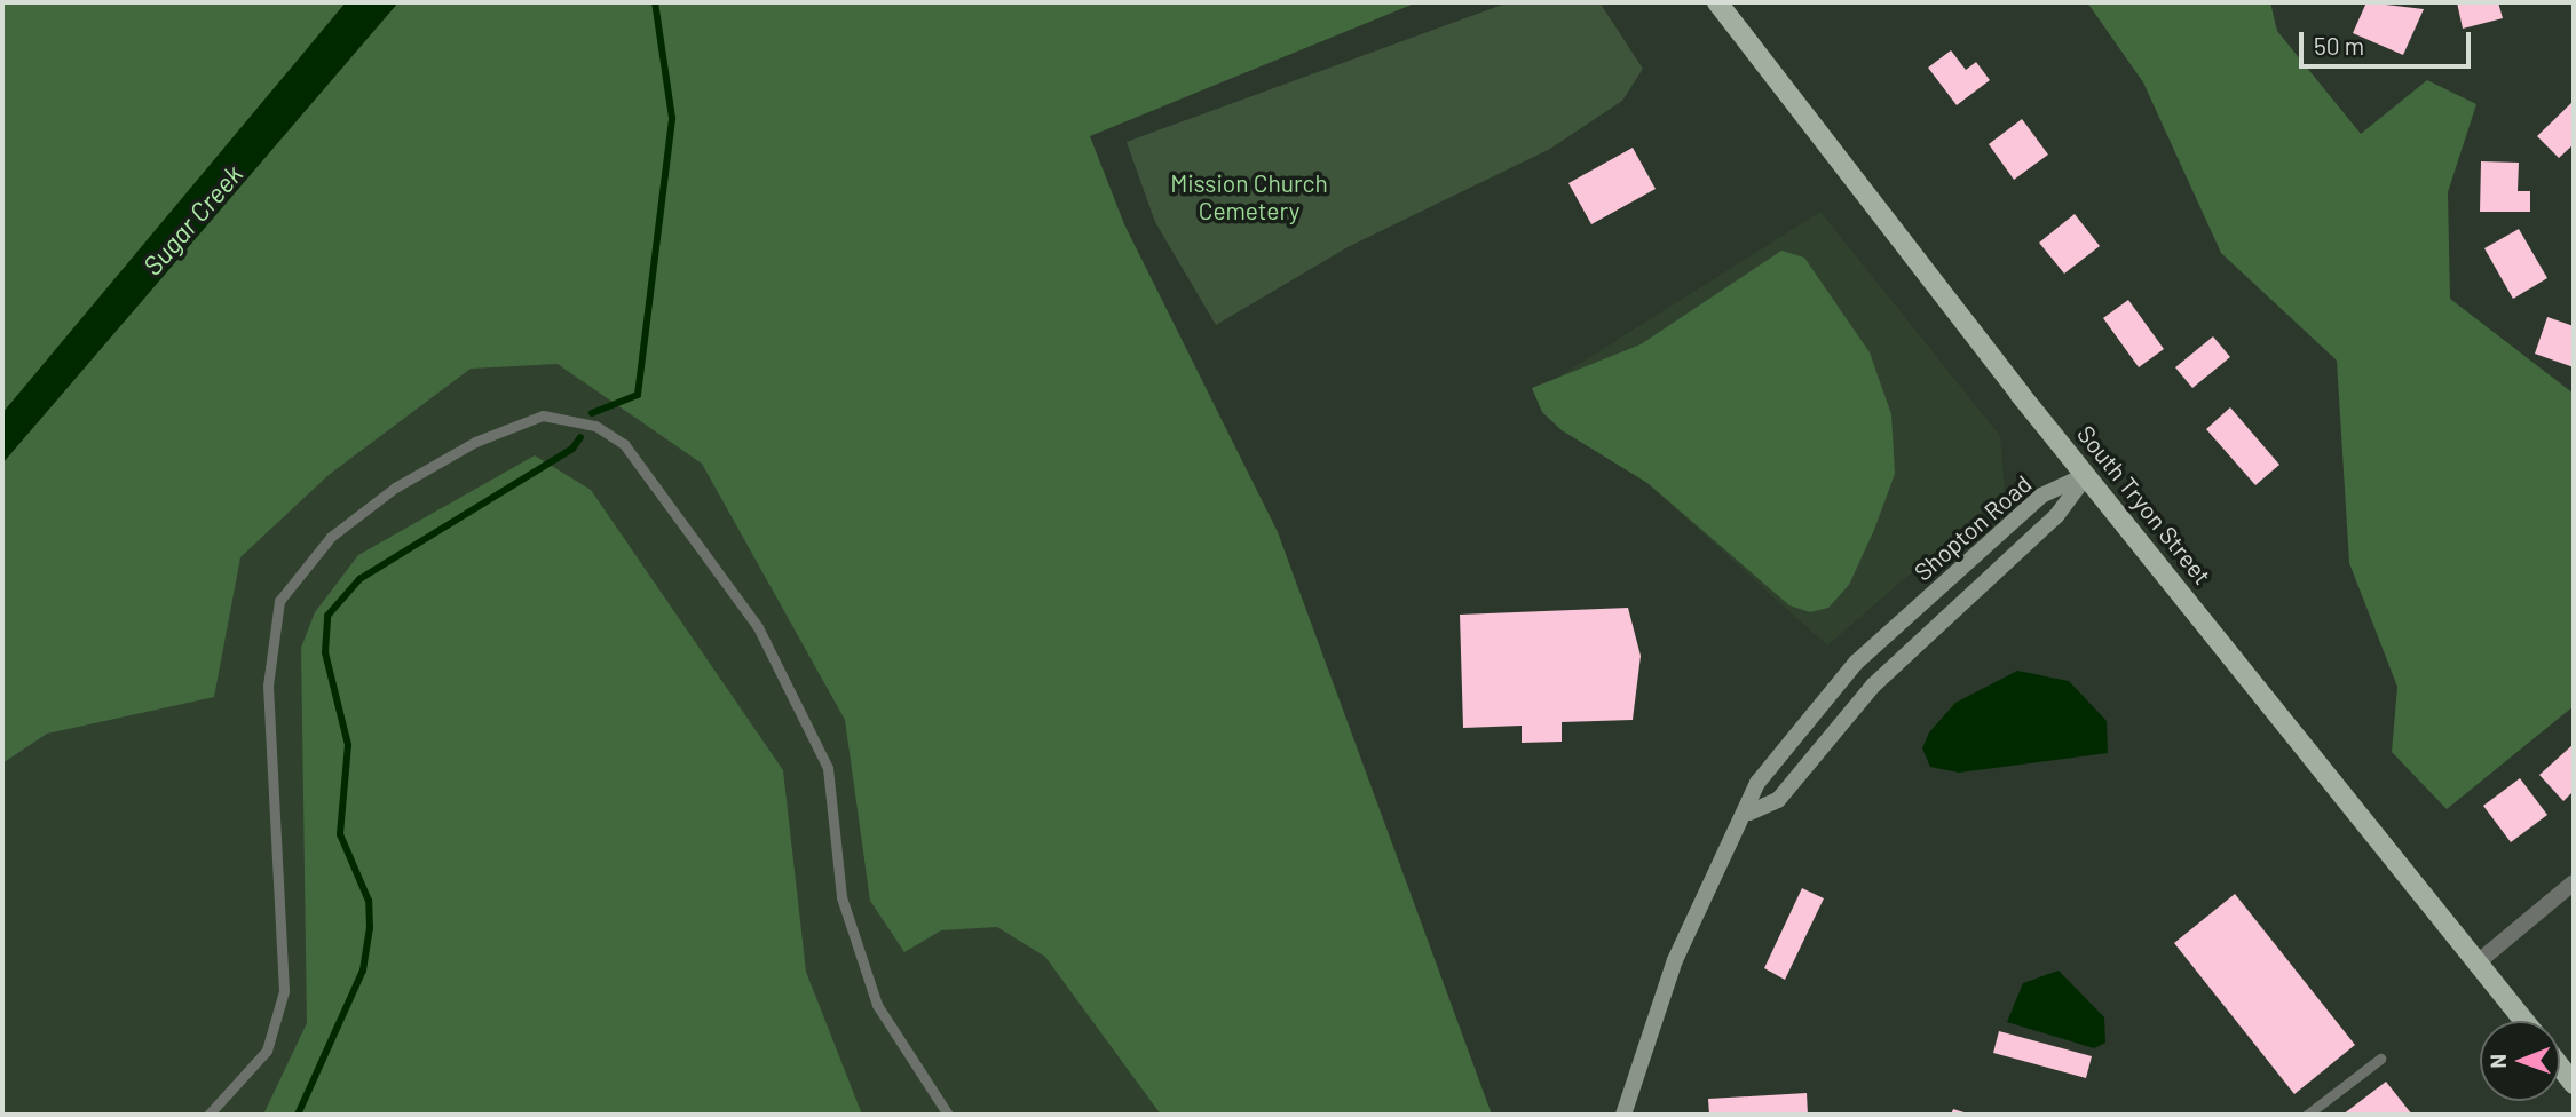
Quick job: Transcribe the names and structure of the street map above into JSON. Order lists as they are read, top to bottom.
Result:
{
  "streets": {
    "main road": ["South Tryon Street"],
    "street": ["Shopton Road"]
  },
  "crossings": [
    ["South Tryon Street", "Shopton Road"]
  ],
  "water": ["Sugar Creek"],
  "parks": ["Mission Church Cemetery"],
  "scale_bar": "50 m",
  "north": "left"
}
